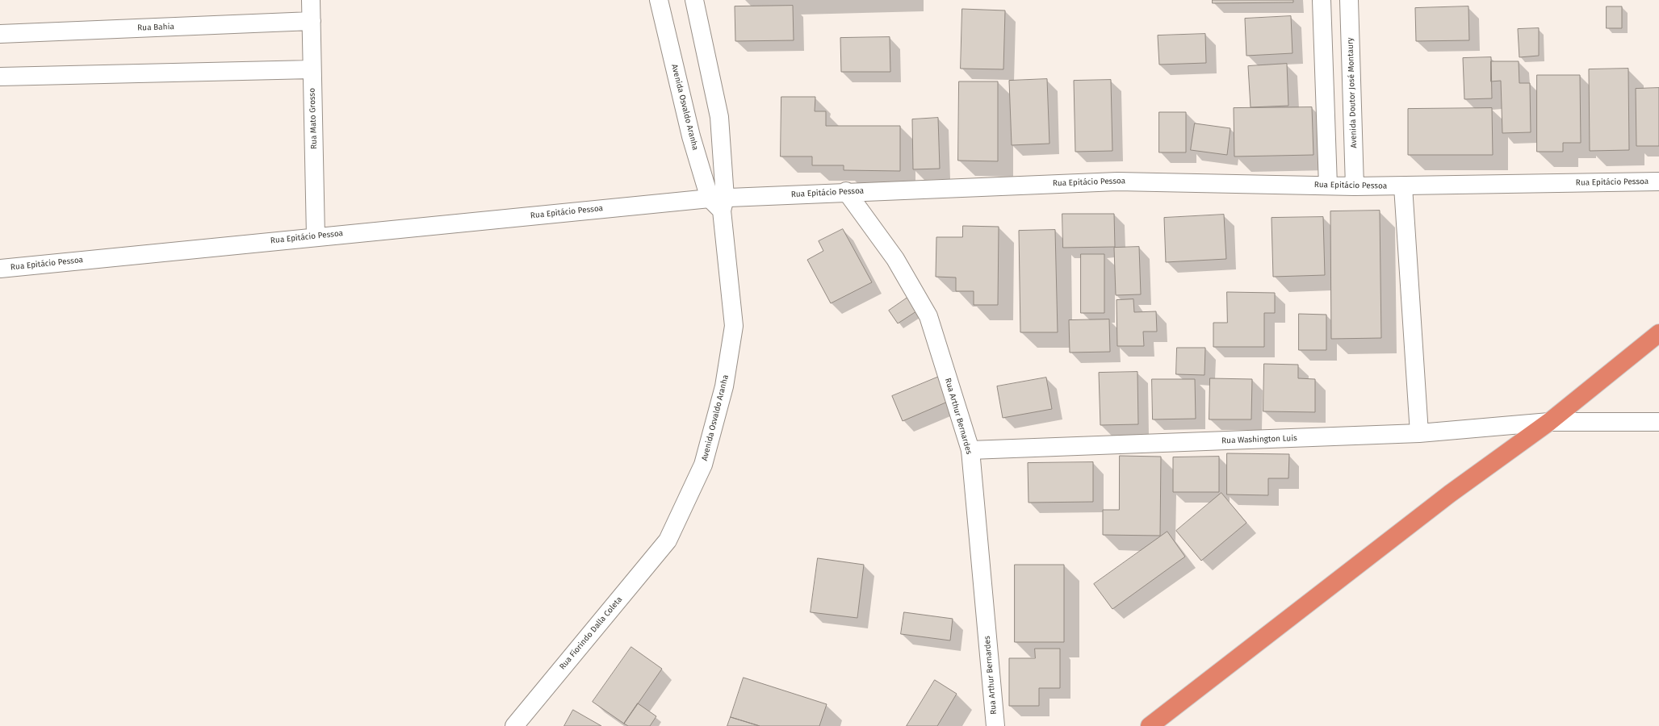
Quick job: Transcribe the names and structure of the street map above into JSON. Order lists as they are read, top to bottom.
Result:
{
  "streets": {
    "street": [
      "Rua Bahia",
      "Avenida Doutor José Montaury",
      "Avenida Osvaldo Aranha",
      "Rua Mato Grosso",
      "Rua Epitácio Pessoa",
      "Rua Arthur Bernardes",
      "Rua Washington Luis",
      "Rua Fiorindo Dalla Coleta"
    ]
  },
  "crossings": [
    ["Rua Bahia", "Rua Mato Grosso"],
    ["Avenida Doutor José Montaury", "Rua Epitácio Pessoa"],
    ["Avenida Osvaldo Aranha", "Rua Epitácio Pessoa"],
    ["Avenida Osvaldo Aranha", "Rua Fiorindo Dalla Coleta"],
    ["Rua Mato Grosso", "Rua Epitácio Pessoa"],
    ["Rua Epitácio Pessoa", "Rua Arthur Bernardes"],
    ["Rua Arthur Bernardes", "Rua Washington Luis"]
  ]
}
